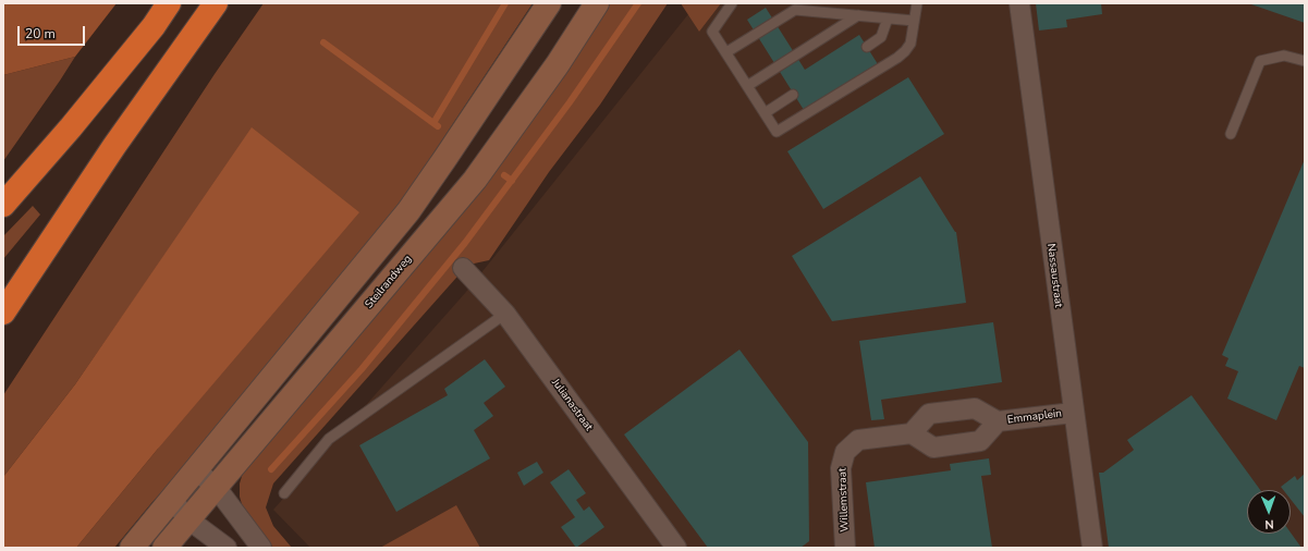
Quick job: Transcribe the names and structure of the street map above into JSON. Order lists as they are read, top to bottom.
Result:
{
  "streets": {
    "main road": ["Steilrandweg"],
    "street": [
      "Nassaustraat",
      "Julianastraat",
      "Emmaplein",
      "Willemstraat"
    ]
  },
  "crossings": [
    ["Nassaustraat", "Emmaplein"],
    ["Emmaplein", "Willemstraat"]
  ],
  "scale_bar": "20 m",
  "north": "bottom"
}
